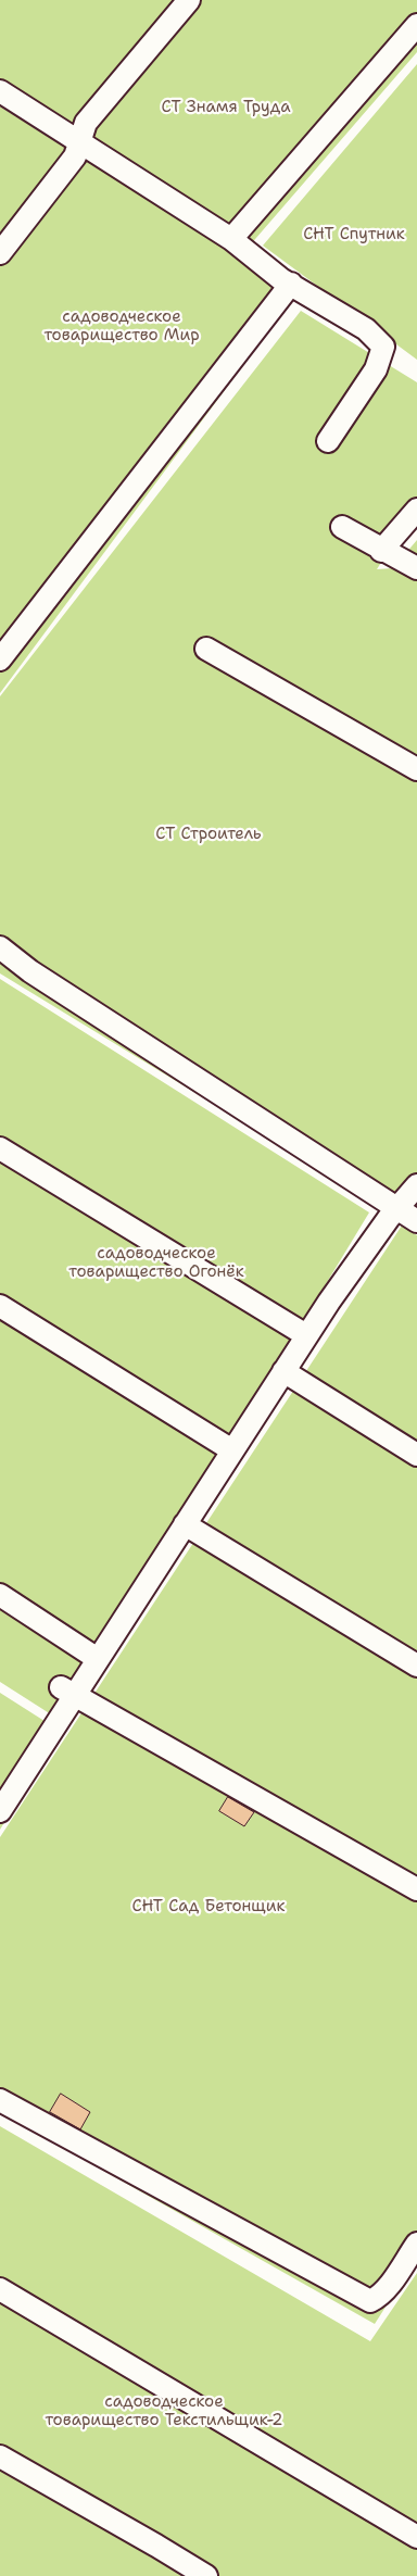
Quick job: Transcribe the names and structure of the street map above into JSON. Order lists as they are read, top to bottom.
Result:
{
  "parks": [
    "СТ Знамя Труда",
    "СНТ Спутник",
    "садоводческое товарищество Мир",
    "СТ Строитель",
    "садоводческое товарищество Огонёк",
    "СНТ Сад Бетонщик",
    "садоводческое товарищество Текстильщик-2"
  ]
}
